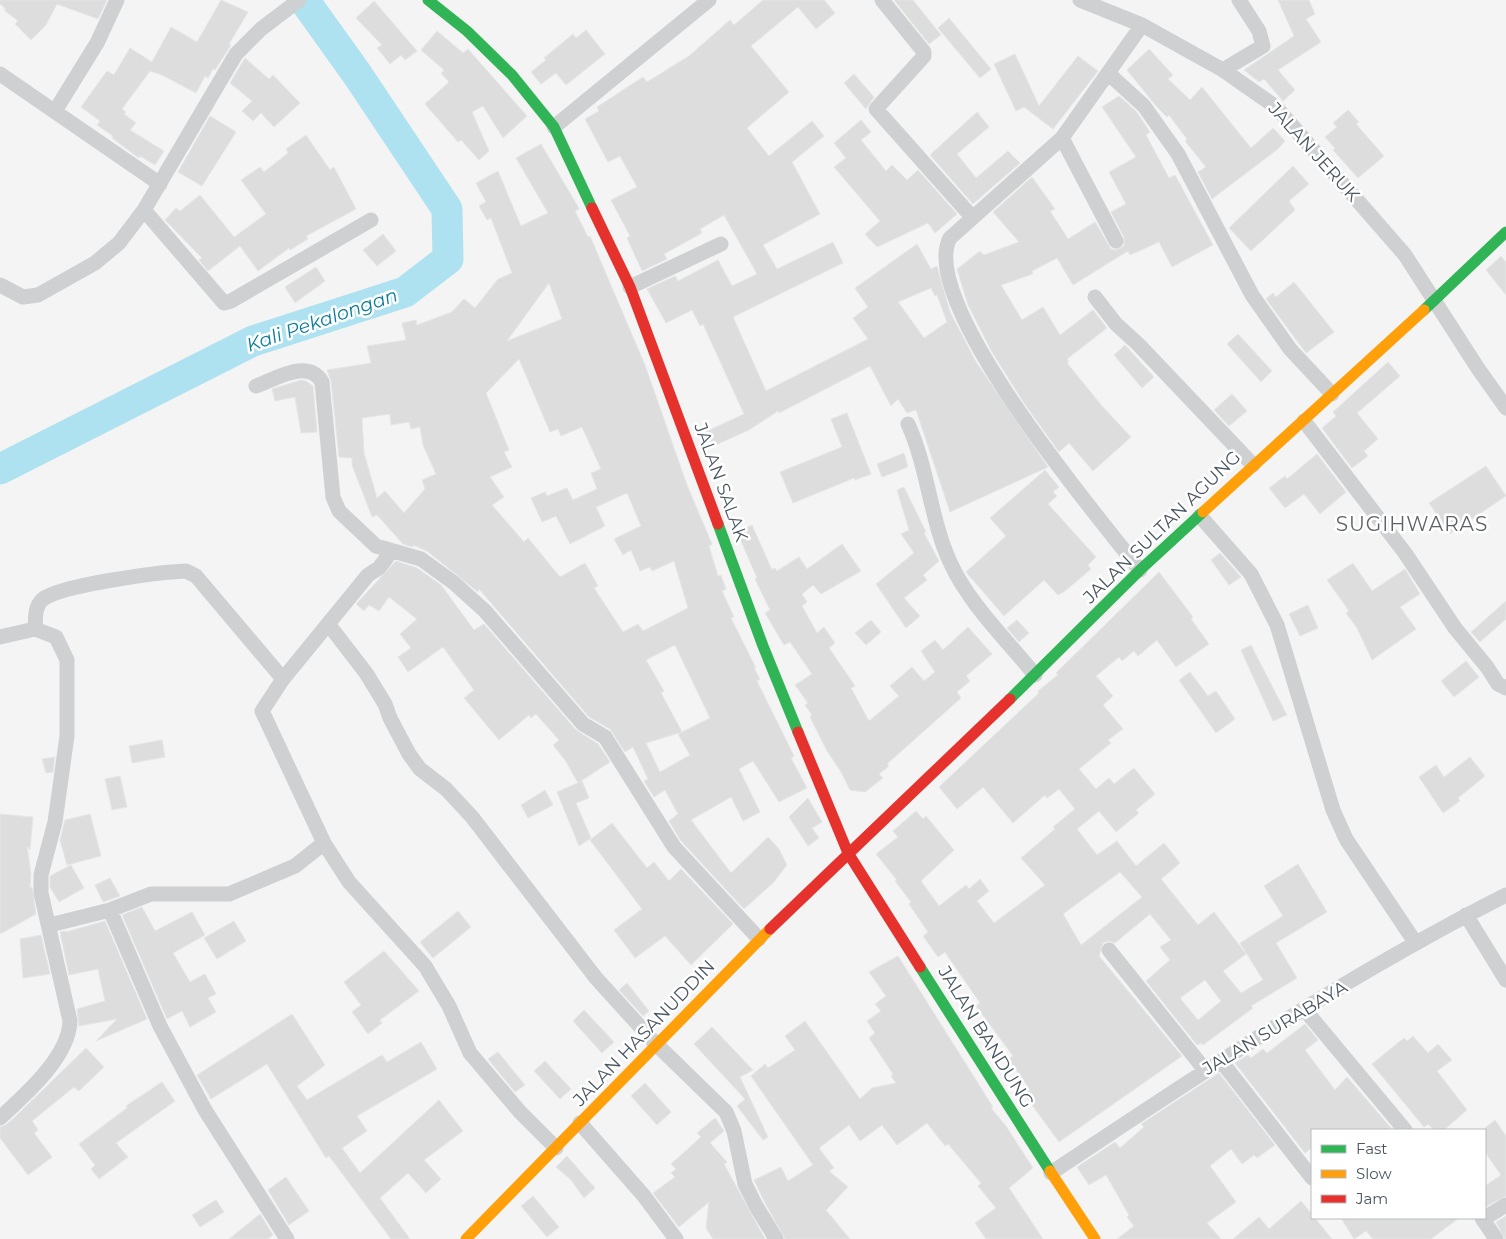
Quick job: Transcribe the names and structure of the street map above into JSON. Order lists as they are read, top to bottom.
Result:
{
  "streets": {
    "main road": [
      "JALAN SALAK",
      "JALAN SULTAN AGUNG",
      "JALAN HASANUDDIN",
      "JALAN BANDUNG"
    ],
    "street": ["JALAN JERUK", "JALAN SURABAYA"]
  },
  "crossings": [
    ["JALAN JERUK", "JALAN SULTAN AGUNG"],
    ["JALAN SALAK", "JALAN SULTAN AGUNG"],
    ["JALAN SALAK", "JALAN HASANUDDIN"],
    ["JALAN SALAK", "JALAN BANDUNG"],
    ["JALAN SULTAN AGUNG", "JALAN HASANUDDIN"],
    ["JALAN SULTAN AGUNG", "JALAN BANDUNG"],
    ["JALAN SURABAYA", "JALAN BANDUNG"],
    ["JALAN HASANUDDIN", "JALAN BANDUNG"]
  ],
  "districts": ["SUGIHWARAS"],
  "water": ["Kali Pekalongan"],
  "legend": ["Fast", "Slow", "Jam"]
}
